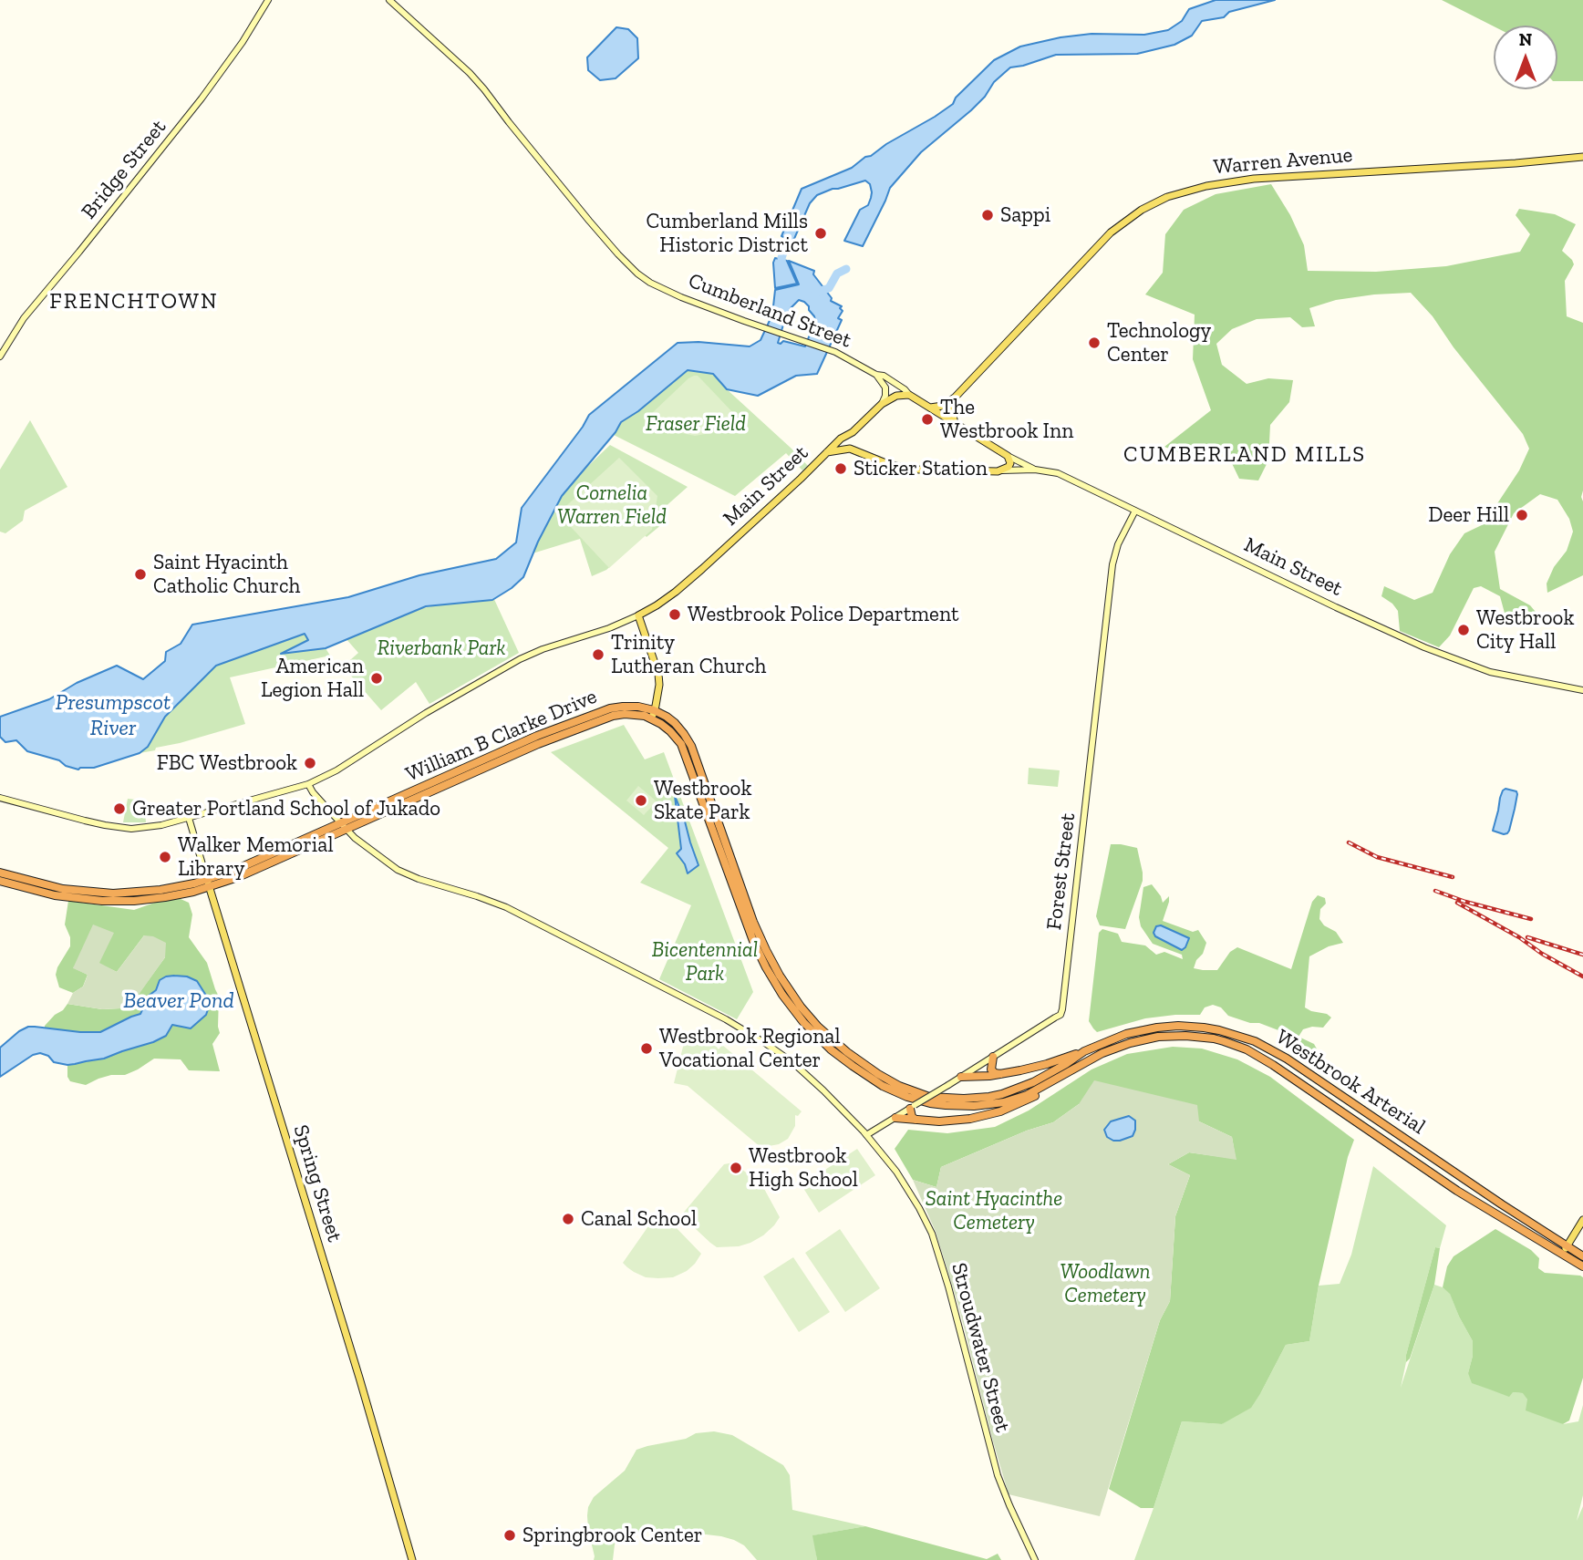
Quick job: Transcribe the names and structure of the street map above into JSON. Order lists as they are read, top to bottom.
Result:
{
  "streets": {
    "highway": ["William B Clarke Drive", "Westbrook Arterial"],
    "main road": [
      "Warren Avenue",
      "Bridge Street",
      "Cumberland Street",
      "Main Street",
      "Forest Street",
      "Spring Street",
      "Stroudwater Street"
    ]
  },
  "crossings": [
    ["Warren Avenue", "Cumberland Street"],
    ["Cumberland Street", "Main Street"],
    ["Main Street", "Forest Street"],
    ["Main Street", "Spring Street"],
    ["Main Street", "Stroudwater Street"],
    ["William B Clarke Drive", "Westbrook Arterial"],
    ["William B Clarke Drive", "Spring Street"],
    ["William B Clarke Drive", "Stroudwater Street"],
    ["Forest Street", "Stroudwater Street"]
  ],
  "districts": ["FRENCHTOWN", "CUMBERLAND MILLS"],
  "water": ["Presumpscot River", "Beaver Pond"],
  "parks": [
    "Fraser Field",
    "Cornelia Warren Field",
    "Riverbank Park",
    "Bicentennial Park",
    "Saint Hyacinthe Cemetery",
    "Woodlawn Cemetery"
  ],
  "places": [
    "Sappi",
    "Cumberland Mills Historic District",
    "Technology Center",
    "The Westbrook Inn",
    "Sticker Station",
    "Deer Hill",
    "Saint Hyacinth Catholic Church",
    "Westbrook Police Department",
    "Westbrook City Hall",
    "Trinity Lutheran Church",
    "American Legion Hall",
    "FBC Westbrook",
    "Westbrook Skate Park",
    "Greater Portland School of Jukado",
    "Walker Memorial Library",
    "Westbrook Regional Vocational Center",
    "Westbrook High School",
    "Canal School",
    "Springbrook Center"
  ],
  "north": "top"
}
